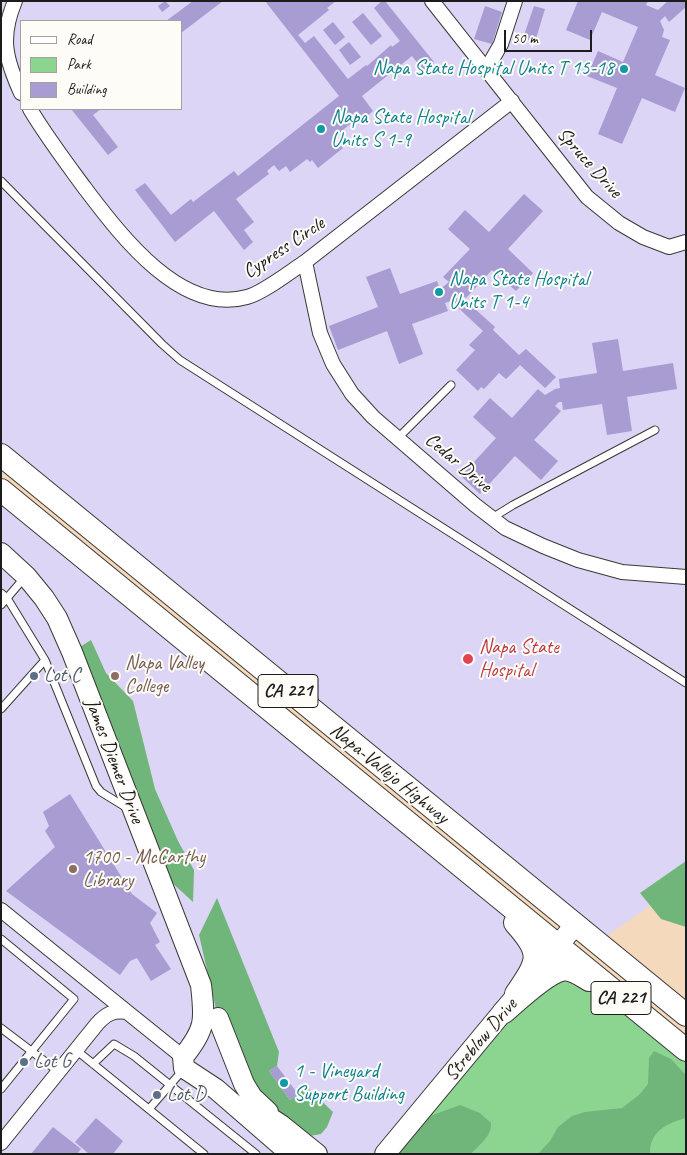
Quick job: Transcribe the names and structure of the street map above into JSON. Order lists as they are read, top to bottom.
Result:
{
  "streets": {
    "main road": ["CA 221", "Napa-Vallejo Highway"],
    "street": [
      "Spruce Drive",
      "Cypress Circle",
      "Cedar Drive",
      "James Diemer Drive",
      "Streblow Drive"
    ]
  },
  "crossings": [
    ["Spruce Drive", "Cypress Circle"],
    ["Cypress Circle", "Cedar Drive"],
    ["Napa-Vallejo Highway", "Streblow Drive"]
  ],
  "places": [
    "Napa State Hospital Units T 15-18",
    "Napa State Hospital Units S 1-9",
    "Napa State Hospital Units T 1-4",
    "Napa State Hospital",
    "Lot C",
    "Napa Valley College",
    "1700 - McCarthy Library",
    "Lot G",
    "1 - Vineyard Support Building",
    "Lot D"
  ],
  "legend": ["Road", "Park", "Building"],
  "scale_bar": "50 m"
}
